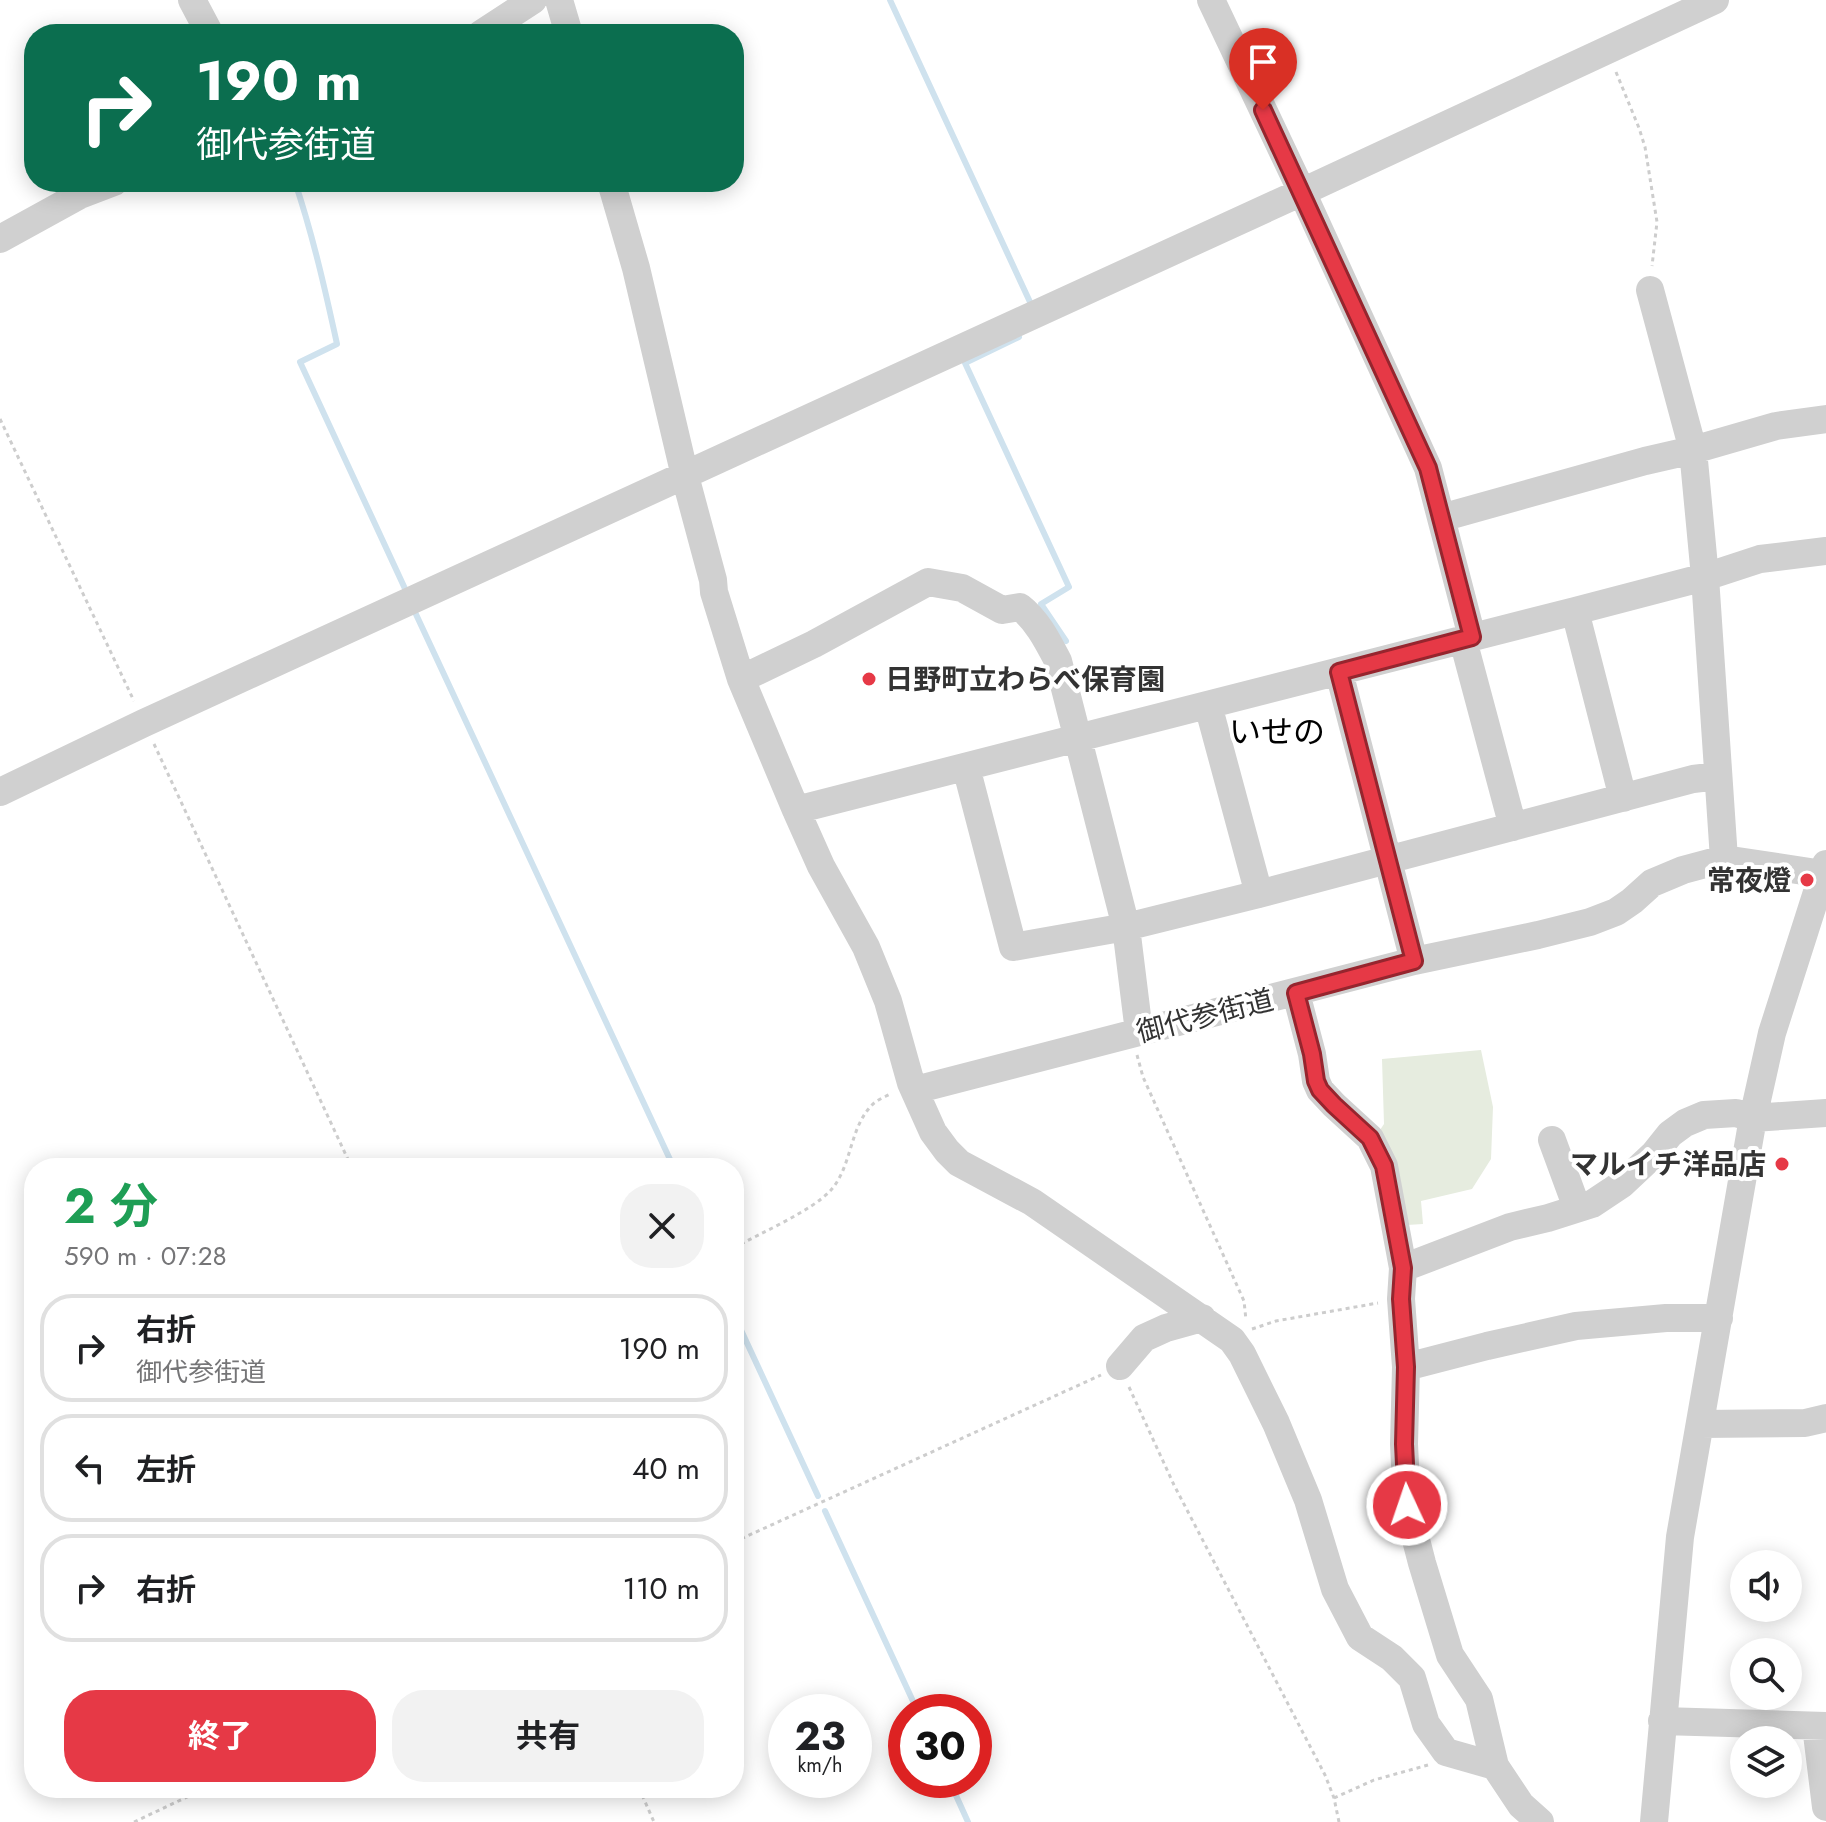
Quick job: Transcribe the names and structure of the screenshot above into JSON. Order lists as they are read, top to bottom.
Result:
{
  "streets": {
    "street": ["御代参街道"]
  },
  "districts": ["いせの"],
  "places": ["日野町立わらべ保育園", "常夜燈", "マルイチ洋品店"],
  "page": {
    "turn": ["190 m", "御代参街道"],
    "heading": ["2 分", "590 m · 07:28"],
    "list": [
      {
        "name": "右折",
        "note": "御代参街道",
        "value": "190 m"
      },
      {
        "name": "左折",
        "value": "40 m"
      },
      {
        "name": "右折",
        "value": "110 m"
      }
    ],
    "buttons": ["終了", "共有"],
    "speed": "23 km/h",
    "limit": "30"
  }
}
